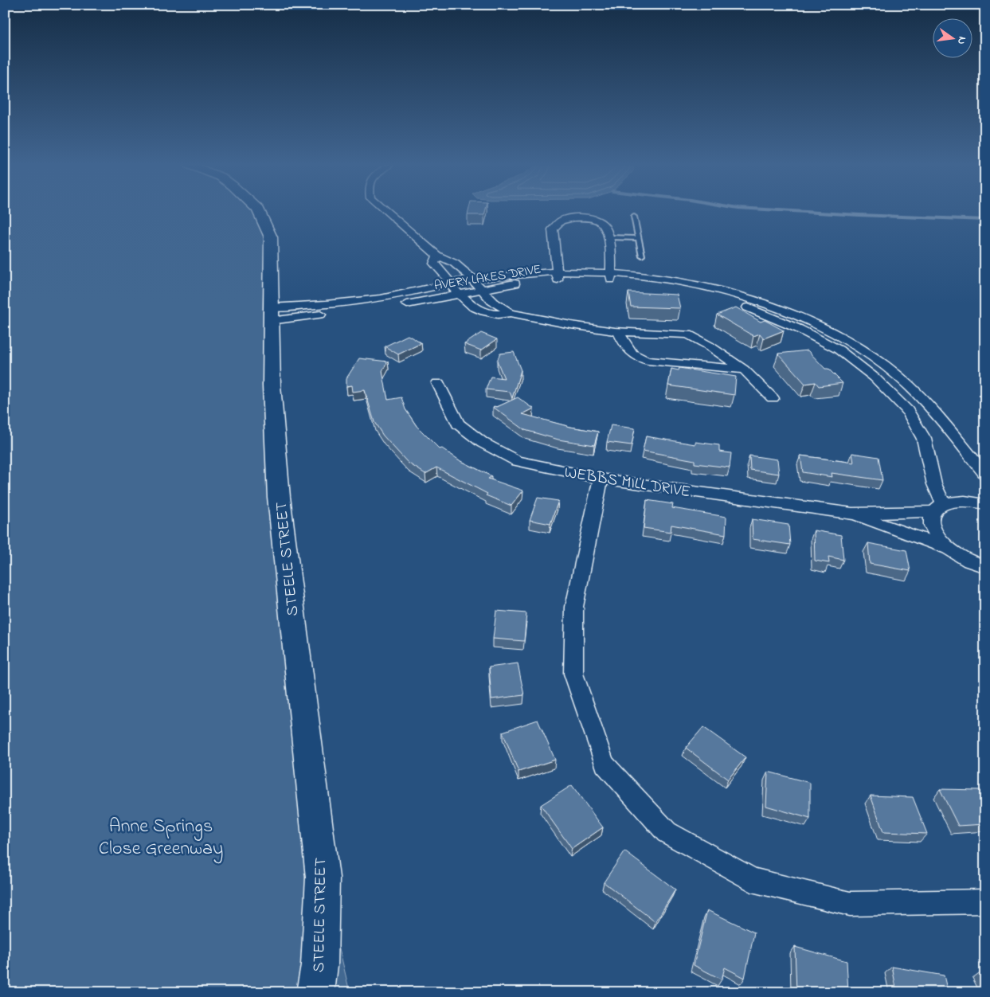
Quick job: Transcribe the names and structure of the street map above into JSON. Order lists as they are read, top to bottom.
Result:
{
  "streets": {
    "street": ["AVERY LAKES DRIVE", "WEBBS MILL DRIVE", "STEELE STREET"]
  },
  "crossings": [
    ["AVERY LAKES DRIVE", "STEELE STREET"]
  ],
  "parks": ["Anne Springs Close Greenway"],
  "north": "right"
}
